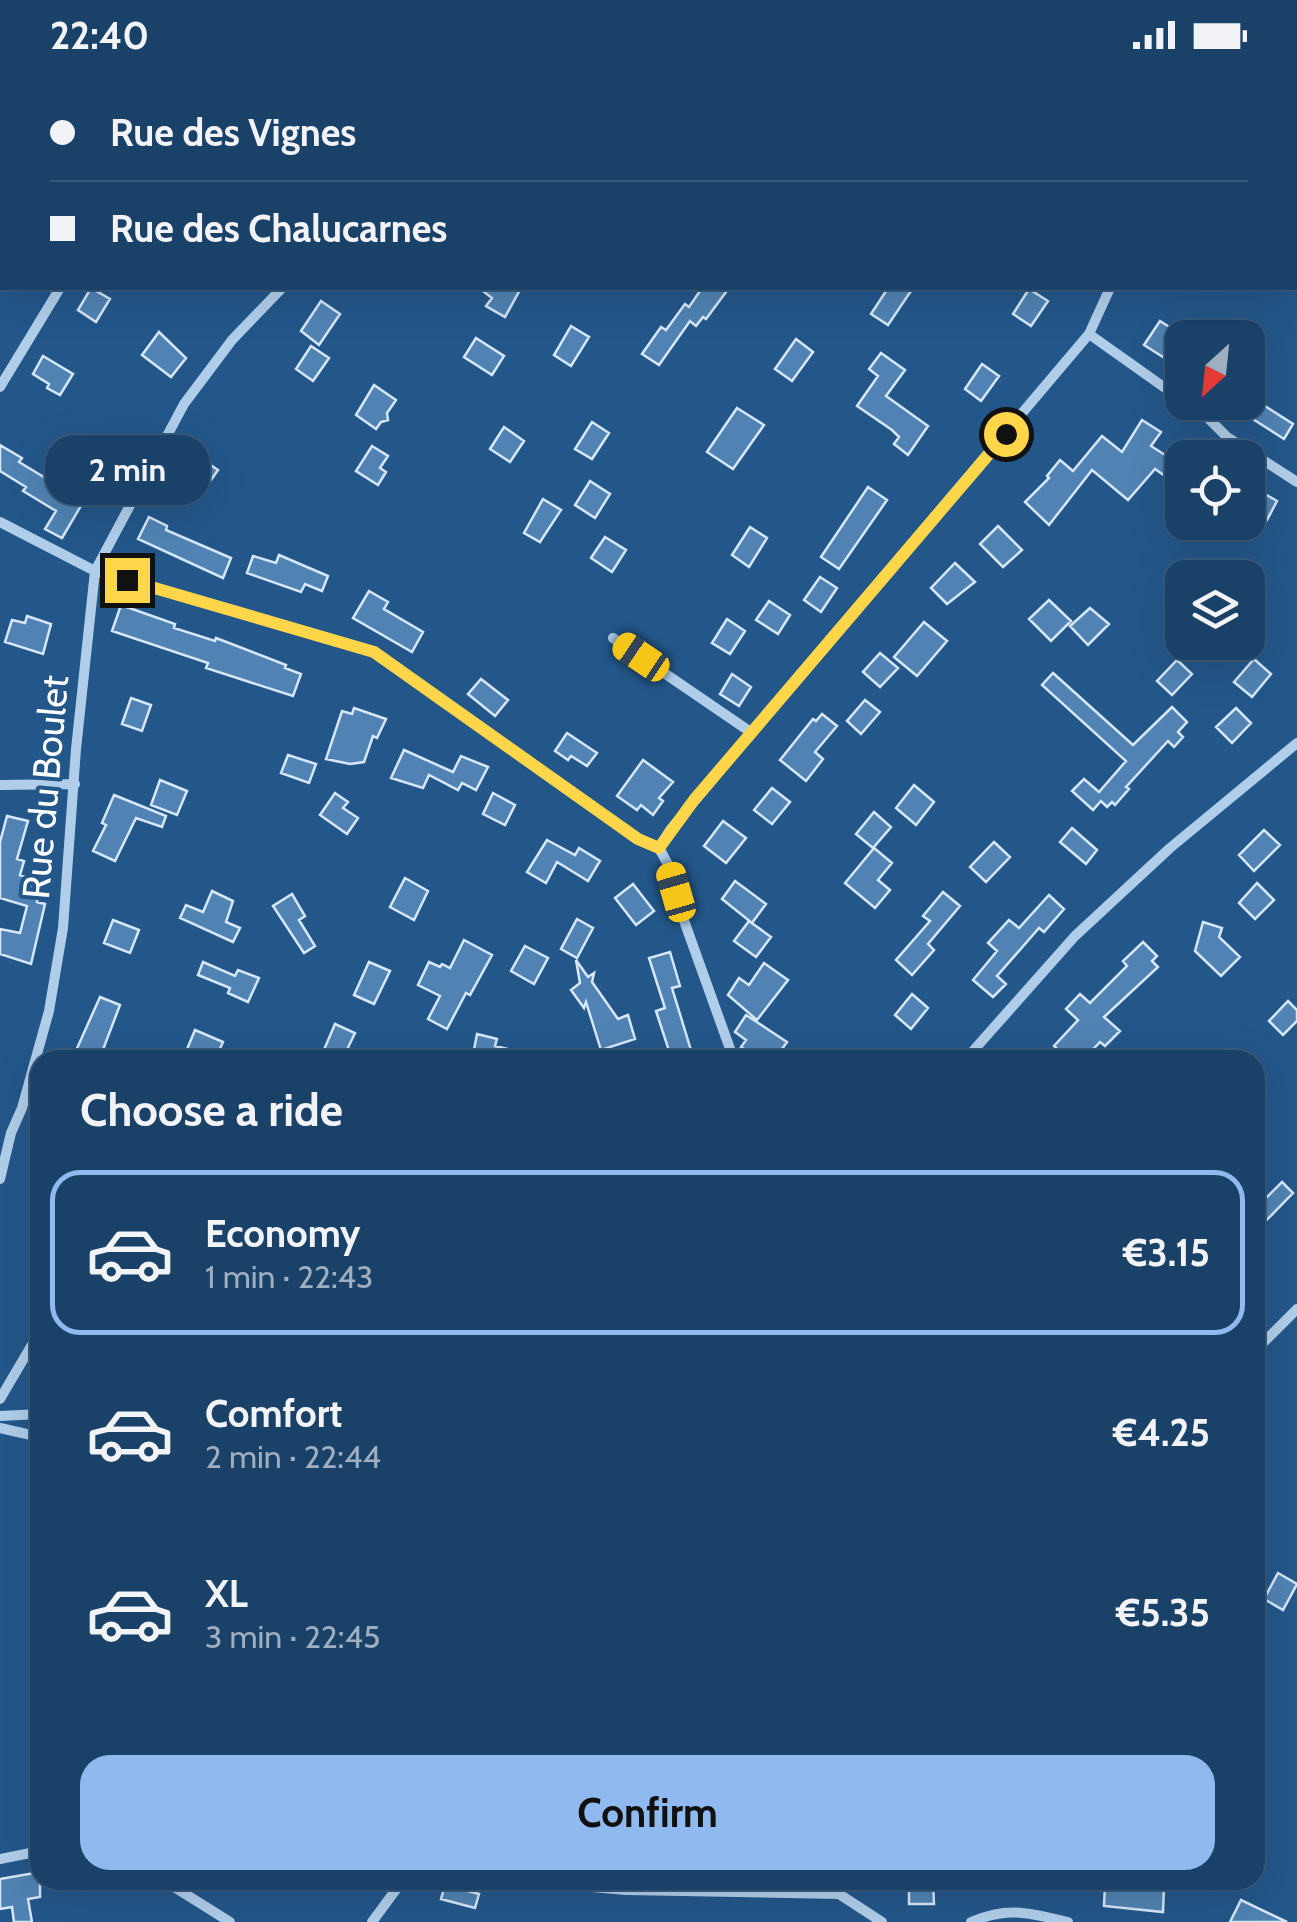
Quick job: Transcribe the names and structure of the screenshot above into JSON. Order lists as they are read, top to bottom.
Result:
{
  "streets": {
    "street": ["Rue du Boulet"]
  },
  "north": "bottom left",
  "page": {
    "status": "22:40",
    "banner": ["Rue des Vignes", "Rue des Chalucarnes"],
    "bubble": "2 min",
    "heading": "Choose a ride",
    "list": [
      {
        "name": "Economy",
        "note": "1 min · 22:43",
        "value": "€3.15"
      },
      {
        "name": "Comfort",
        "note": "2 min · 22:44",
        "value": "€4.25"
      },
      {
        "name": "XL",
        "note": "3 min · 22:45",
        "value": "€5.35"
      }
    ],
    "buttons": "Confirm"
  }
}
